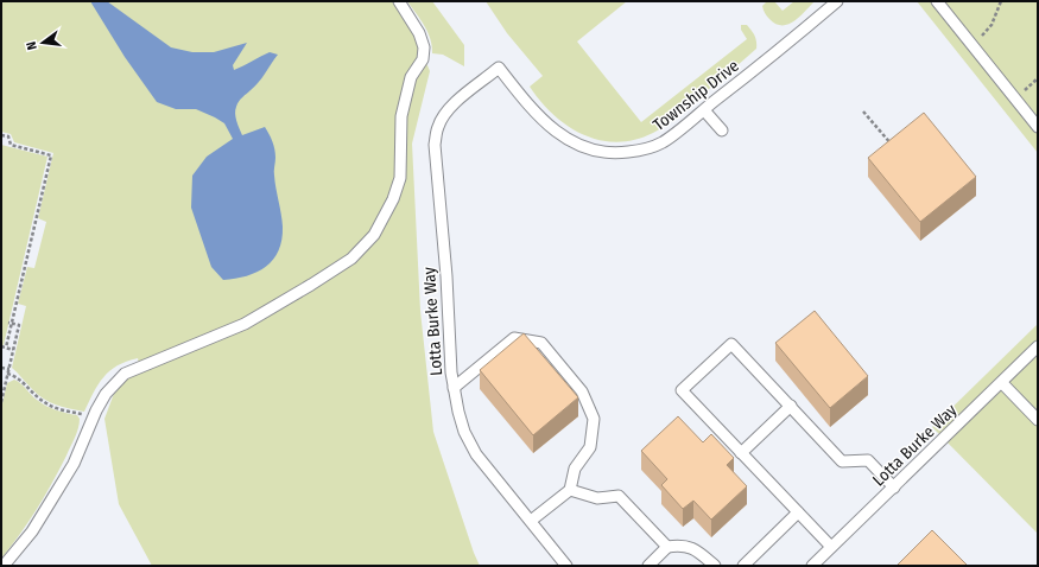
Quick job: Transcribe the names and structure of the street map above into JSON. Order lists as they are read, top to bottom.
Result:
{
  "streets": {
    "lane": ["Township Drive", "Lotta Burke Way"]
  },
  "crossings": [
    ["Township Drive", "Lotta Burke Way"]
  ],
  "north": "left"
}
